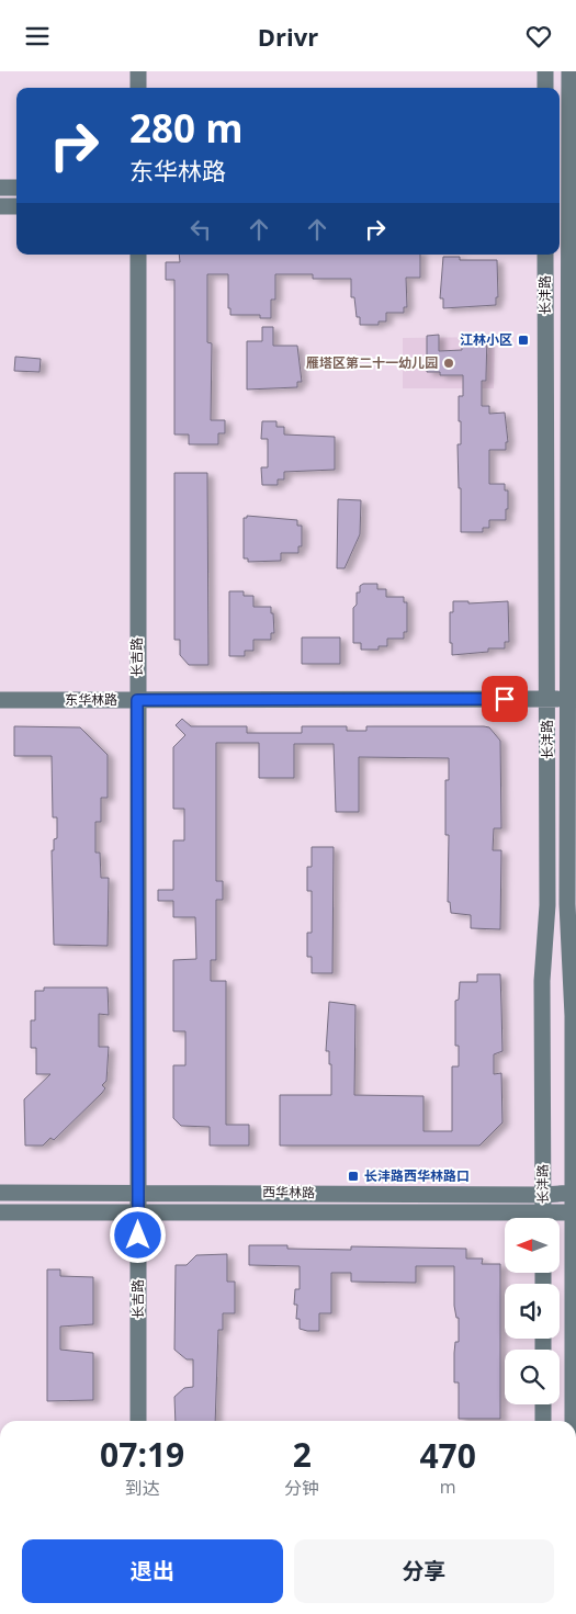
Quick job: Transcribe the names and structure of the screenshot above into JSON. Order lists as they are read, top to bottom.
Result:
{
  "streets": {
    "street": [
      "长沣路",
      "长吉路",
      "东华林路",
      "西华林路"
    ]
  },
  "crossings": [
    ["长沣路", "东华林路"],
    ["长沣路", "西华林路"],
    ["长吉路", "东华林路"],
    ["长吉路", "西华林路"]
  ],
  "places": {
    "transit": ["江林小区", "长沣路西华林路口"],
    "other": ["雁塔区第二十一幼儿园"]
  },
  "north": "left",
  "page": {
    "header": "Drivr",
    "turn": ["280 m", "东华林路"],
    "eta": [
      "07:19",
      "到达",
      "2",
      "分钟",
      "470",
      "m"
    ],
    "buttons": ["退出", "分享"]
  }
}
